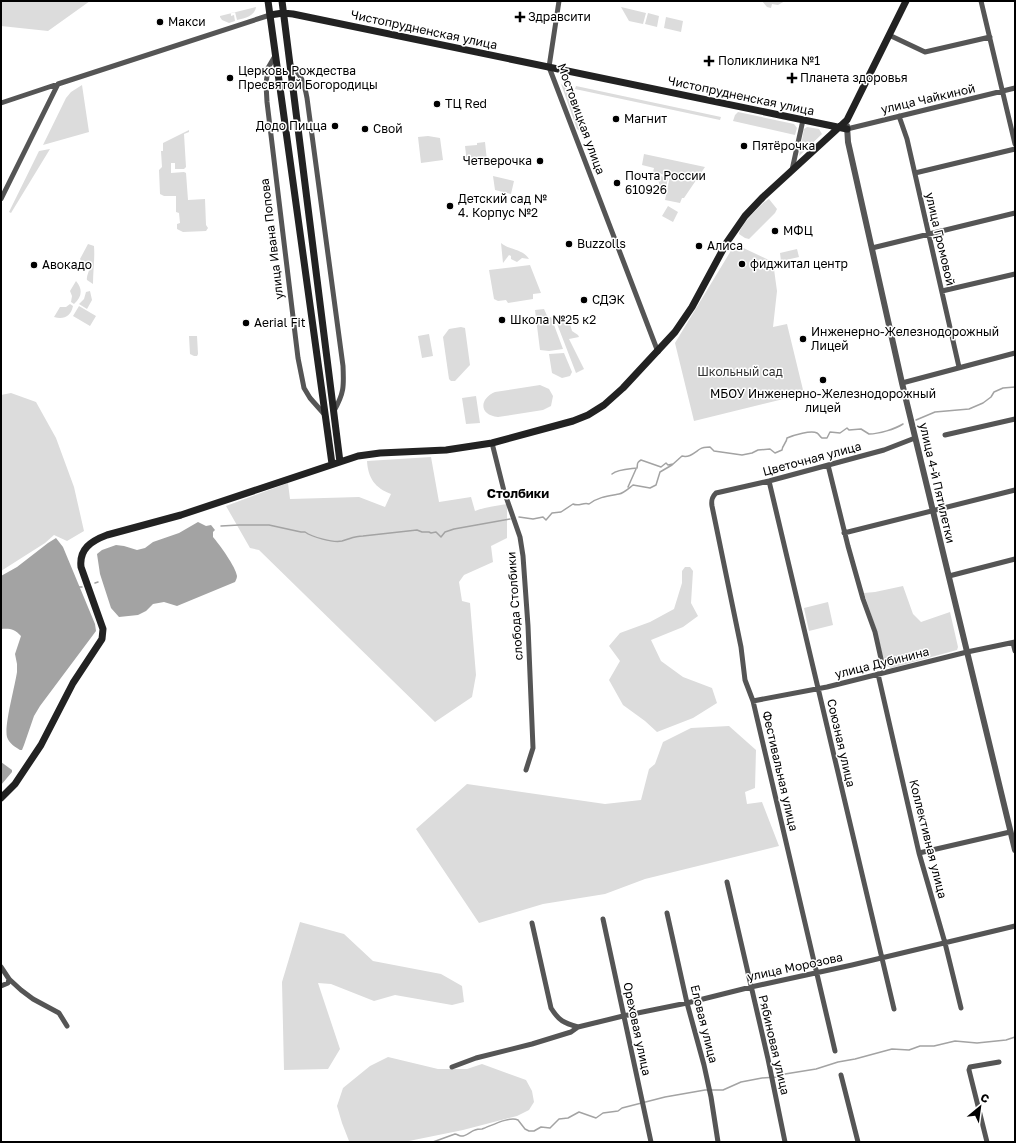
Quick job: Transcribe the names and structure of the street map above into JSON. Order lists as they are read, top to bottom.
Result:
{
  "streets": {
    "main road": ["Чистопрудненская улица"],
    "street": [
      "улица Чайкиной",
      "Мостовицкая улица",
      "улица Ивана Попова",
      "улица Громовой",
      "Цветочная улица",
      "улица 4-й Пятилетки",
      "слобода Столбики",
      "улица Дубинина",
      "Союзная улица",
      "Фестивальная улица",
      "Коллективная улица",
      "улица Морозова",
      "Еловая улица",
      "Ореховая улица",
      "Рябиновая улица"
    ]
  },
  "crossings": [
    ["Чистопрудненская улица", "улица Чайкиной"],
    ["Чистопрудненская улица", "Мостовицкая улица"],
    ["Чистопрудненская улица", "улица 4-й Пятилетки"],
    ["улица Чайкиной", "улица Громовой"],
    ["улица Чайкиной", "улица 4-й Пятилетки"],
    ["Цветочная улица", "улица 4-й Пятилетки"],
    ["Цветочная улица", "Союзная улица"],
    ["Цветочная улица", "Фестивальная улица"],
    ["улица 4-й Пятилетки", "улица Дубинина"],
    ["улица Дубинина", "Союзная улица"],
    ["улица Дубинина", "Фестивальная улица"],
    ["улица Дубинина", "Коллективная улица"],
    ["Союзная улица", "улица Морозова"],
    ["Фестивальная улица", "улица Морозова"],
    ["Коллективная улица", "улица Морозова"],
    ["улица Морозова", "Еловая улица"],
    ["улица Морозова", "Ореховая улица"],
    ["улица Морозова", "Рябиновая улица"]
  ],
  "districts": ["Столбики"],
  "parks": ["Школьный сад"],
  "places": {
    "health": ["Здравсити", "Поликлиника №1", "Планета здоровья"],
    "other": [
      "Макси",
      "Церковь Рождества Пресвятой Богородицы",
      "ТЦ Red",
      "Магнит",
      "Додо Пицца",
      "Свой",
      "Пятёрочка",
      "Четверочка",
      "Почта России 610926",
      "Детский сад № 4. Корпус №2",
      "МФЦ",
      "Buzzolls",
      "Алиса",
      "фиджитал центр",
      "Авокадо",
      "СДЭК",
      "Школа №25 к2",
      "Aerial Fit",
      "Инженерно-Железнодорожный Лицей",
      "МБОУ Инженерно-Железнодорожный лицей"
    ]
  },
  "north": "top right"
}
